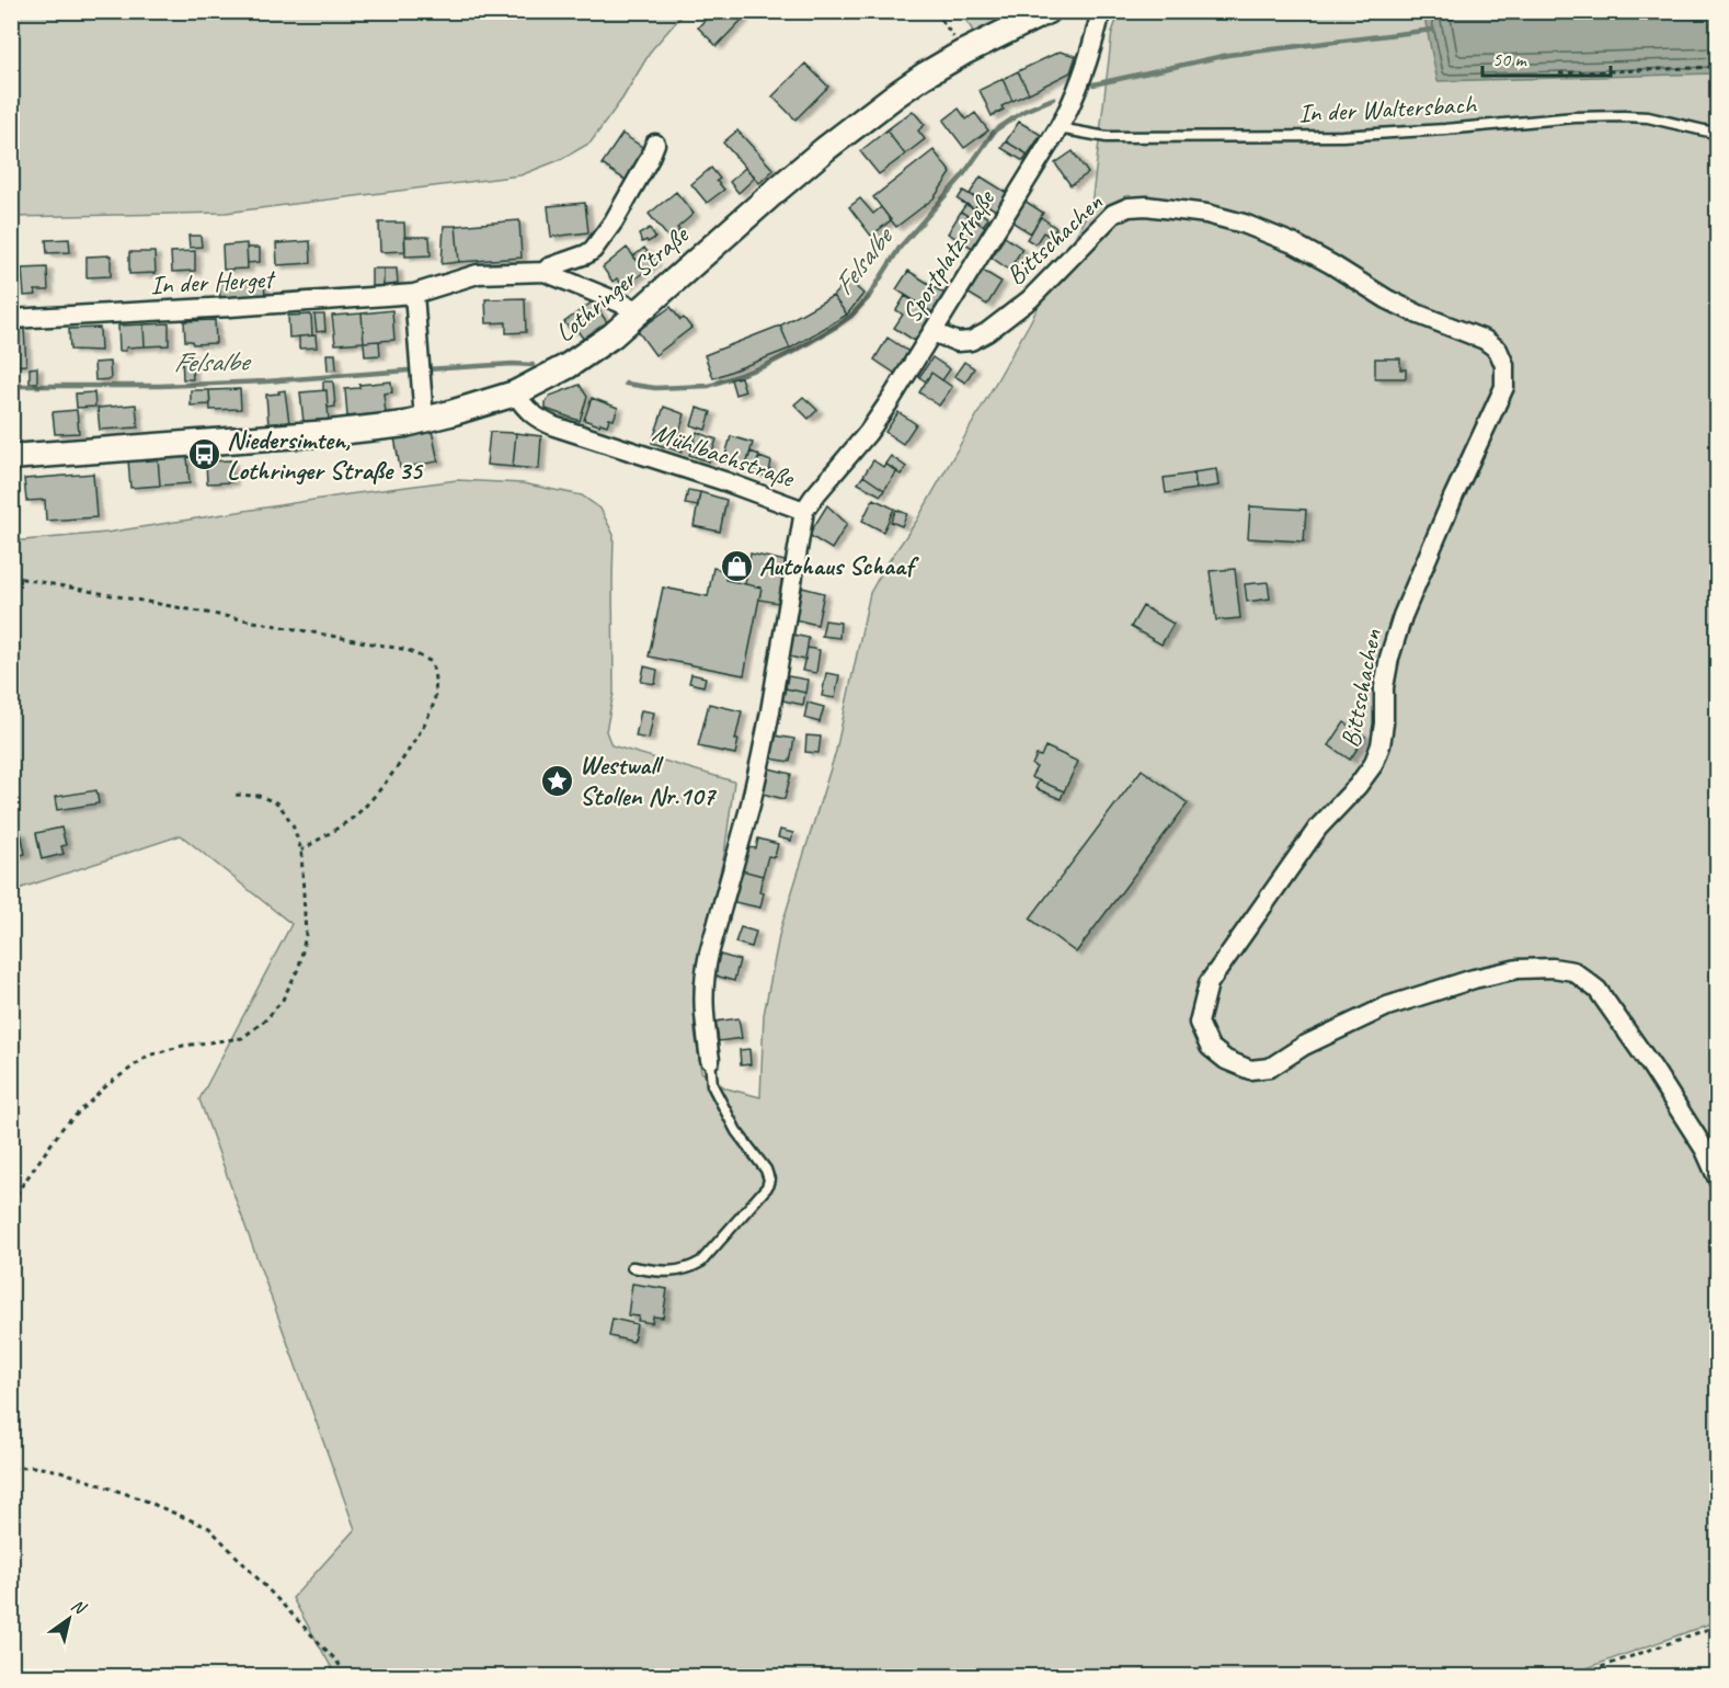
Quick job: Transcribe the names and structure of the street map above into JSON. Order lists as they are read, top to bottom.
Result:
{
  "streets": {
    "main road": ["Lothringer Straße"],
    "street": [
      "Bittschachen",
      "Sportplatzstraße",
      "In der Herget",
      "Mühlbachstraße"
    ],
    "lane": ["In der Waltersbach"]
  },
  "crossings": [
    ["In der Waltersbach", "Sportplatzstraße"],
    ["Bittschachen", "Sportplatzstraße"],
    ["Sportplatzstraße", "Mühlbachstraße"],
    ["In der Herget", "Lothringer Straße"],
    ["Lothringer Straße", "Mühlbachstraße"]
  ],
  "water": ["Felsalbe"],
  "places": {
    "bus stop": ["Niedersimten, Lothringer Straße 35"],
    "shop": ["Autohaus Schaaf"],
    "place": ["Westwall Stollen Nr.107"]
  },
  "scale_bar": "50 m",
  "north": "top right"
}
